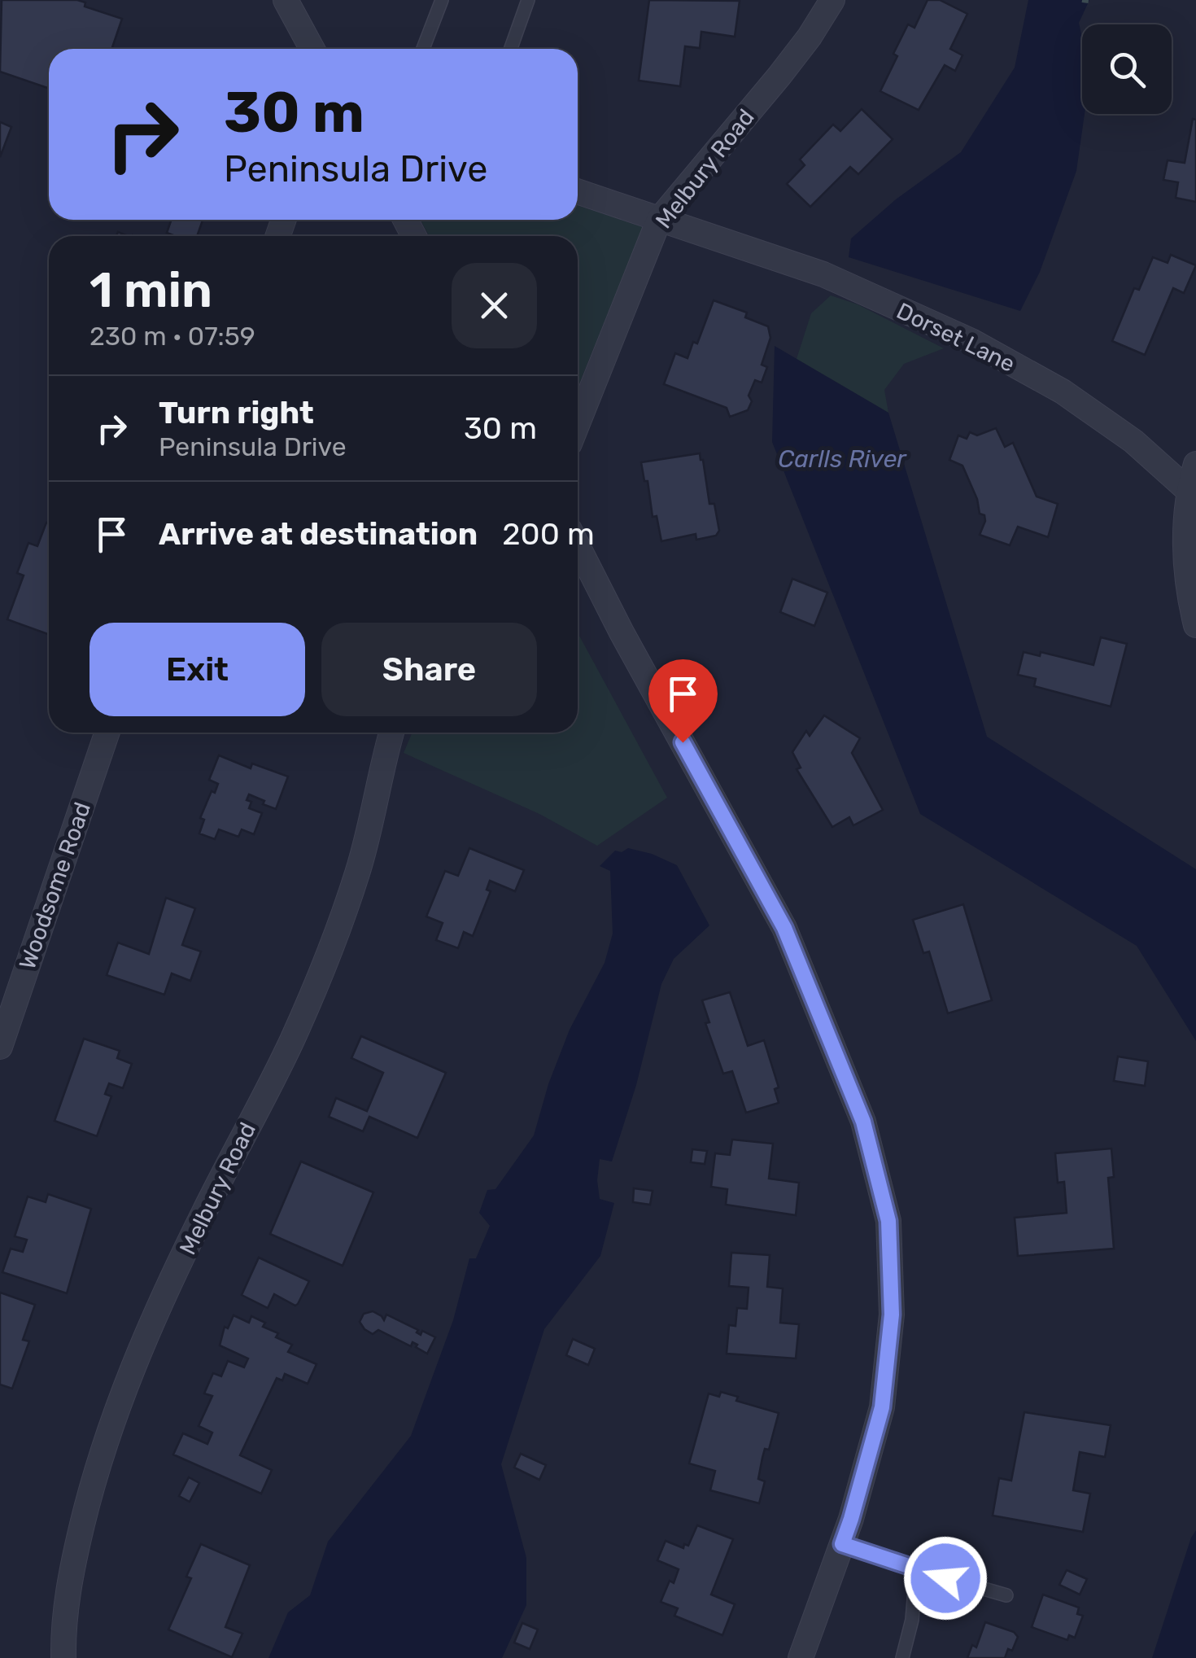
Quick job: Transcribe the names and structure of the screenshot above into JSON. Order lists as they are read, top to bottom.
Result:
{
  "streets": {
    "street": ["Melbury Road", "Dorset Lane", "Woodsome Road"]
  },
  "crossings": [
    ["Melbury Road", "Dorset Lane"]
  ],
  "water": ["Carlls River"],
  "page": {
    "turn": ["30 m", "Peninsula Drive"],
    "heading": ["1 min", "230 m · 07:59"],
    "list": [
      {
        "name": "Turn right",
        "note": "Peninsula Drive",
        "value": "30 m"
      },
      {
        "name": "Arrive at destination",
        "value": "200 m"
      }
    ],
    "buttons": ["Exit", "Share"]
  }
}
